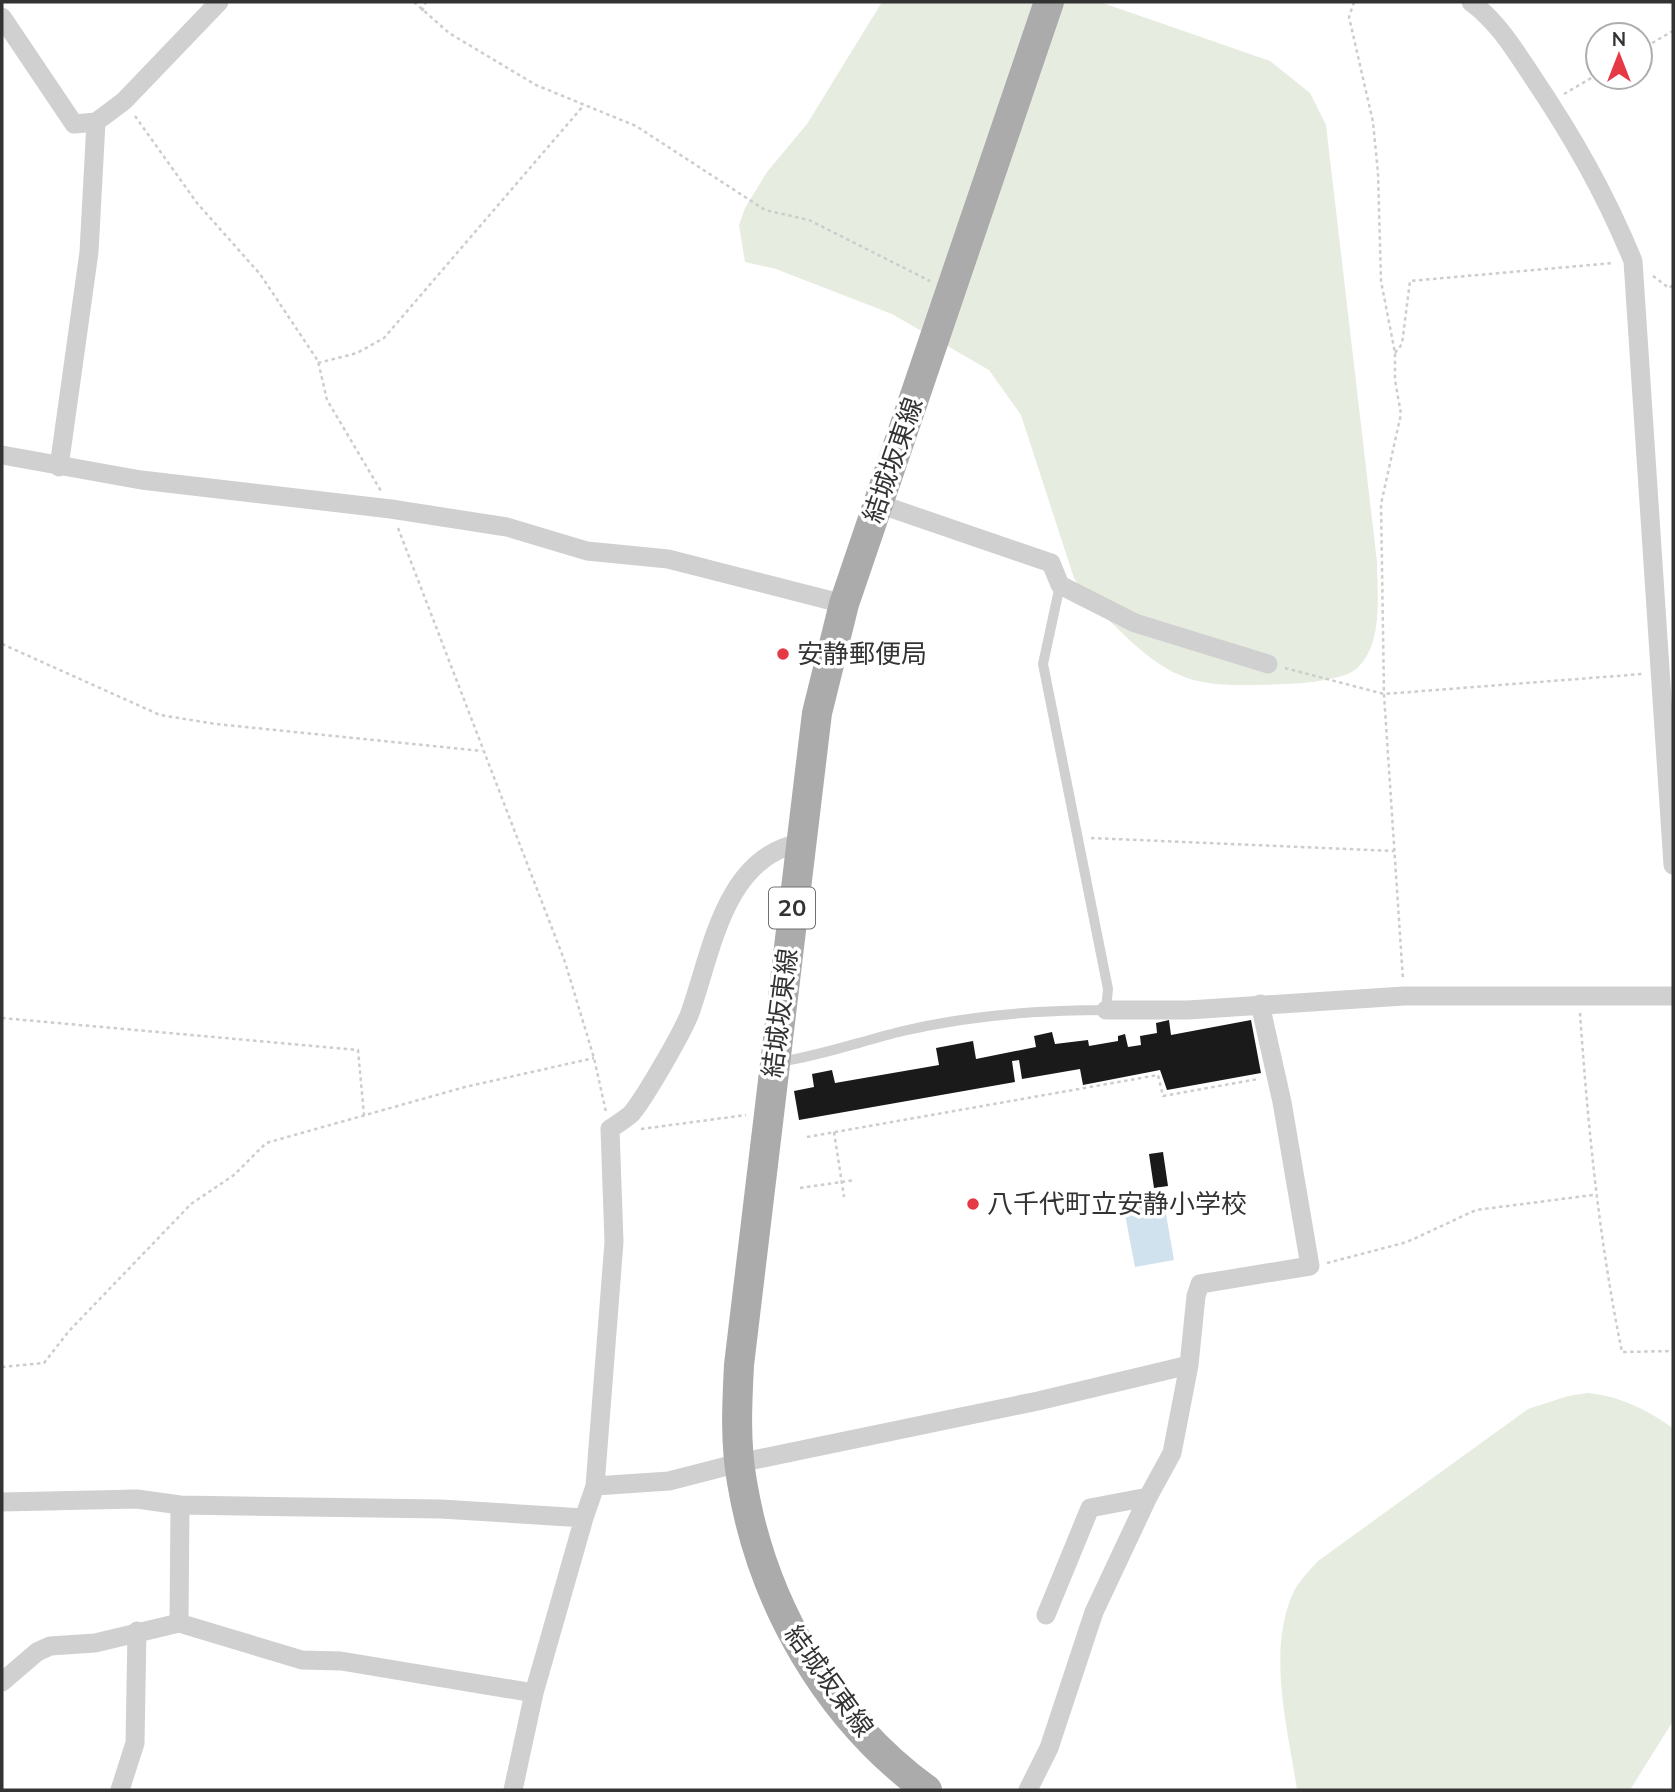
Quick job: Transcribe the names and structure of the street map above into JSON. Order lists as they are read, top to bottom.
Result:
{
  "streets": {
    "main road": ["結城坂東線", "20"]
  },
  "places": ["安静郵便局", "八千代町立安静小学校"],
  "north": "top"
}
